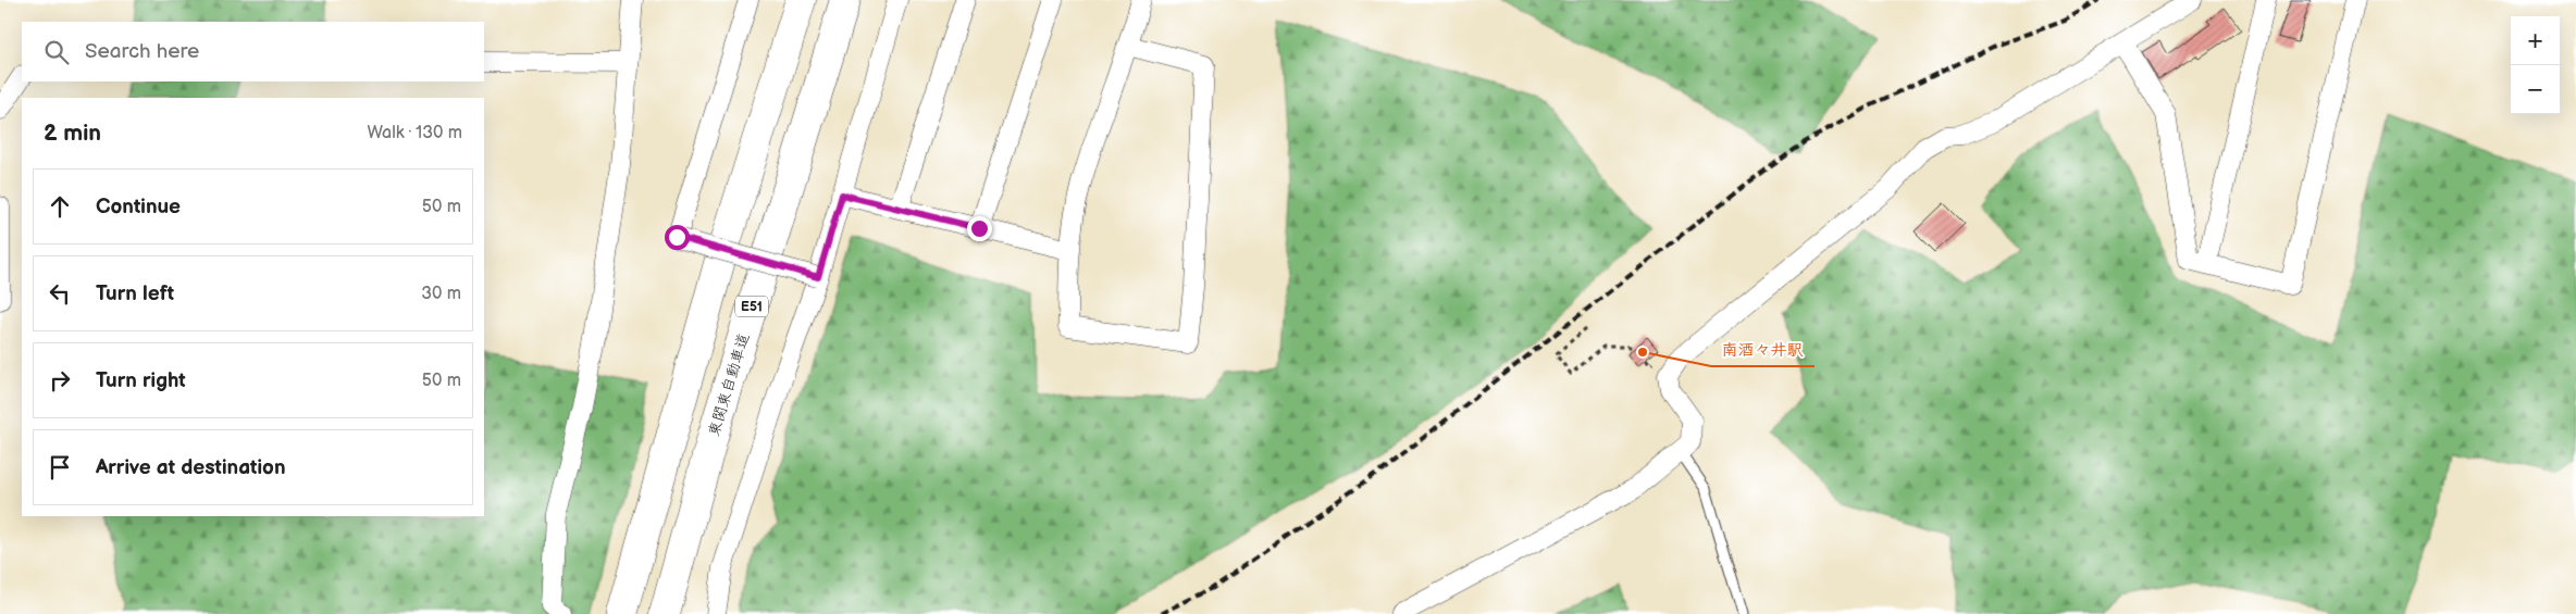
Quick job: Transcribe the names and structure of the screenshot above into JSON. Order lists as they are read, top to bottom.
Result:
{
  "streets": {
    "highway": ["E51", "東関東自動車道"]
  },
  "places": ["南酒々井駅"],
  "page": {
    "map_buttons": ["+", "−"],
    "search": "Search here",
    "heading": ["2 min", "Walk · 130 m"],
    "list": [
      ["Continue", "50 m"],
      ["Turn left", "30 m"],
      ["Turn right", "50 m"],
      "Arrive at destination"
    ]
  }
}
